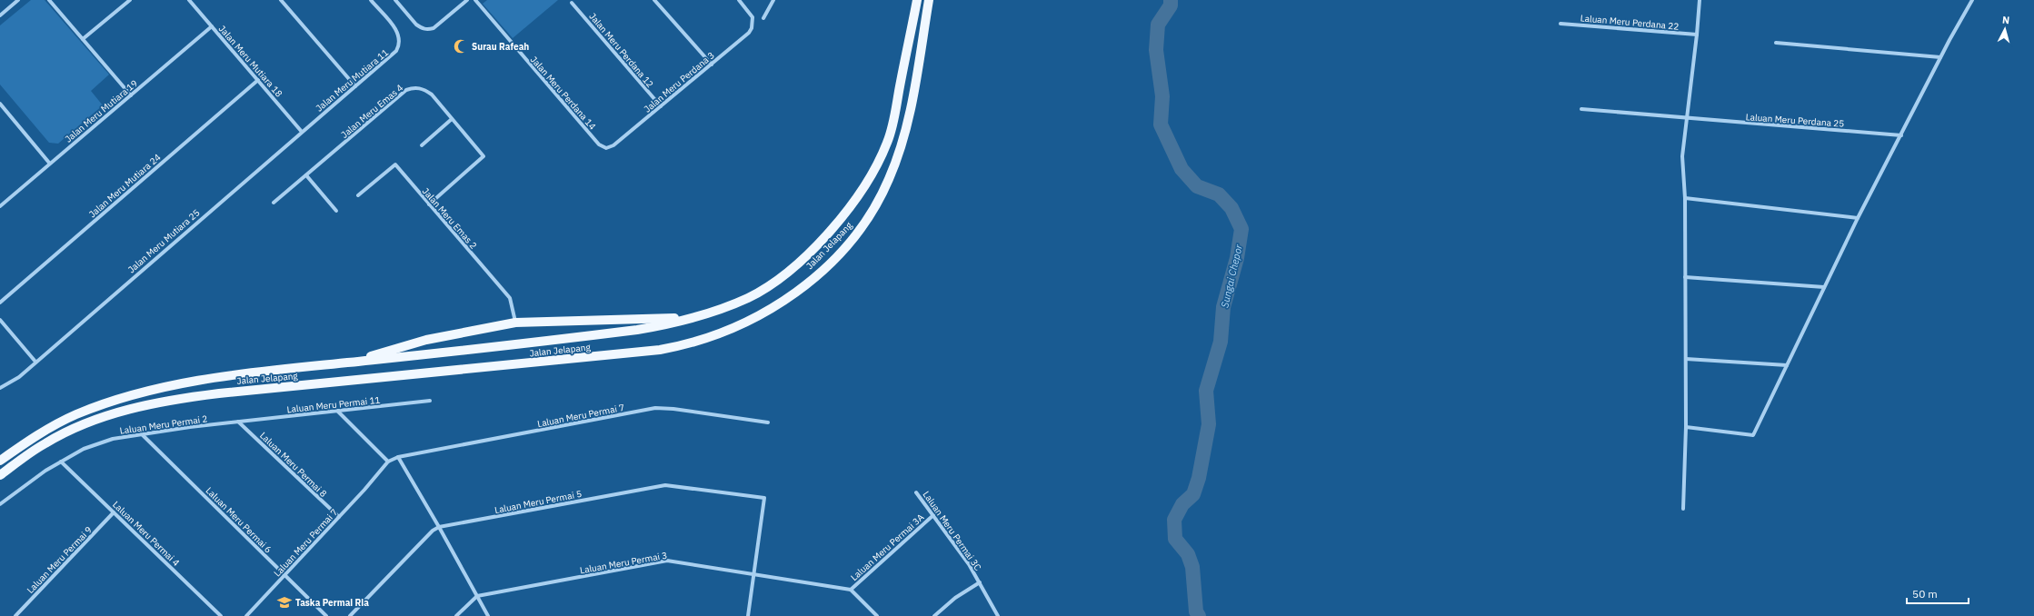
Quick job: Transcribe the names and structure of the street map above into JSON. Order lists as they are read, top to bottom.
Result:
{
  "streets": {
    "main road": ["Jalan Jelapang"],
    "street": [
      "Laluan Meru Perdana 22",
      "Jalan Meru Perdana 12",
      "Jalan Meru Mutiara 18",
      "Jalan Meru Mutiara 11",
      "Jalan Meru Perdana 3",
      "Jalan Meru Perdana 14",
      "Jalan Meru Mutiara 19",
      "Jalan Meru Emas 4",
      "Laluan Meru Perdana 25",
      "Jalan Meru Mutiara 24",
      "Jalan Meru Emas 2",
      "Jalan Meru Mutiara 25",
      "Laluan Meru Permai 11",
      "Laluan Meru Permai 7",
      "Laluan Meru Permai 2",
      "Laluan Meru Permai 8",
      "Laluan Meru Permai 5",
      "Laluan Meru Permai 6",
      "Laluan Meru Permai 3C",
      "Laluan Meru Permai 4",
      "Laluan Meru Permai 3A",
      "Laluan Meru Permai 9",
      "Laluan Meru Permai 3"
    ]
  },
  "crossings": [
    ["Jalan Meru Perdana 12", "Jalan Meru Perdana 3"],
    ["Jalan Meru Mutiara 18", "Jalan Meru Mutiara 11"],
    ["Jalan Meru Mutiara 18", "Jalan Meru Mutiara 19"],
    ["Jalan Meru Mutiara 18", "Jalan Meru Mutiara 24"],
    ["Jalan Meru Mutiara 18", "Jalan Meru Mutiara 25"],
    ["Jalan Meru Mutiara 11", "Jalan Meru Mutiara 25"],
    ["Jalan Meru Perdana 3", "Jalan Meru Perdana 14"],
    ["Jalan Meru Emas 4", "Jalan Meru Emas 2"],
    ["Laluan Meru Permai 11", "Laluan Meru Permai 2"],
    ["Laluan Meru Permai 11", "Laluan Meru Permai 8"],
    ["Laluan Meru Permai 7", "Laluan Meru Permai 8"],
    ["Laluan Meru Permai 7", "Laluan Meru Permai 6"],
    ["Laluan Meru Permai 2", "Laluan Meru Permai 8"],
    ["Laluan Meru Permai 2", "Laluan Meru Permai 6"],
    ["Laluan Meru Permai 2", "Laluan Meru Permai 4"],
    ["Laluan Meru Permai 5", "Laluan Meru Permai 3"],
    ["Laluan Meru Permai 3C", "Laluan Meru Permai 3A"],
    ["Laluan Meru Permai 4", "Laluan Meru Permai 9"],
    ["Laluan Meru Permai 3A", "Laluan Meru Permai 3"]
  ],
  "water": ["Sungai Chepor"],
  "places": {
    "mosque": ["Surau Rafeah"],
    "school or university": ["Taska Permai Ria"]
  },
  "scale_bar": "50 m",
  "north": "top"
}
